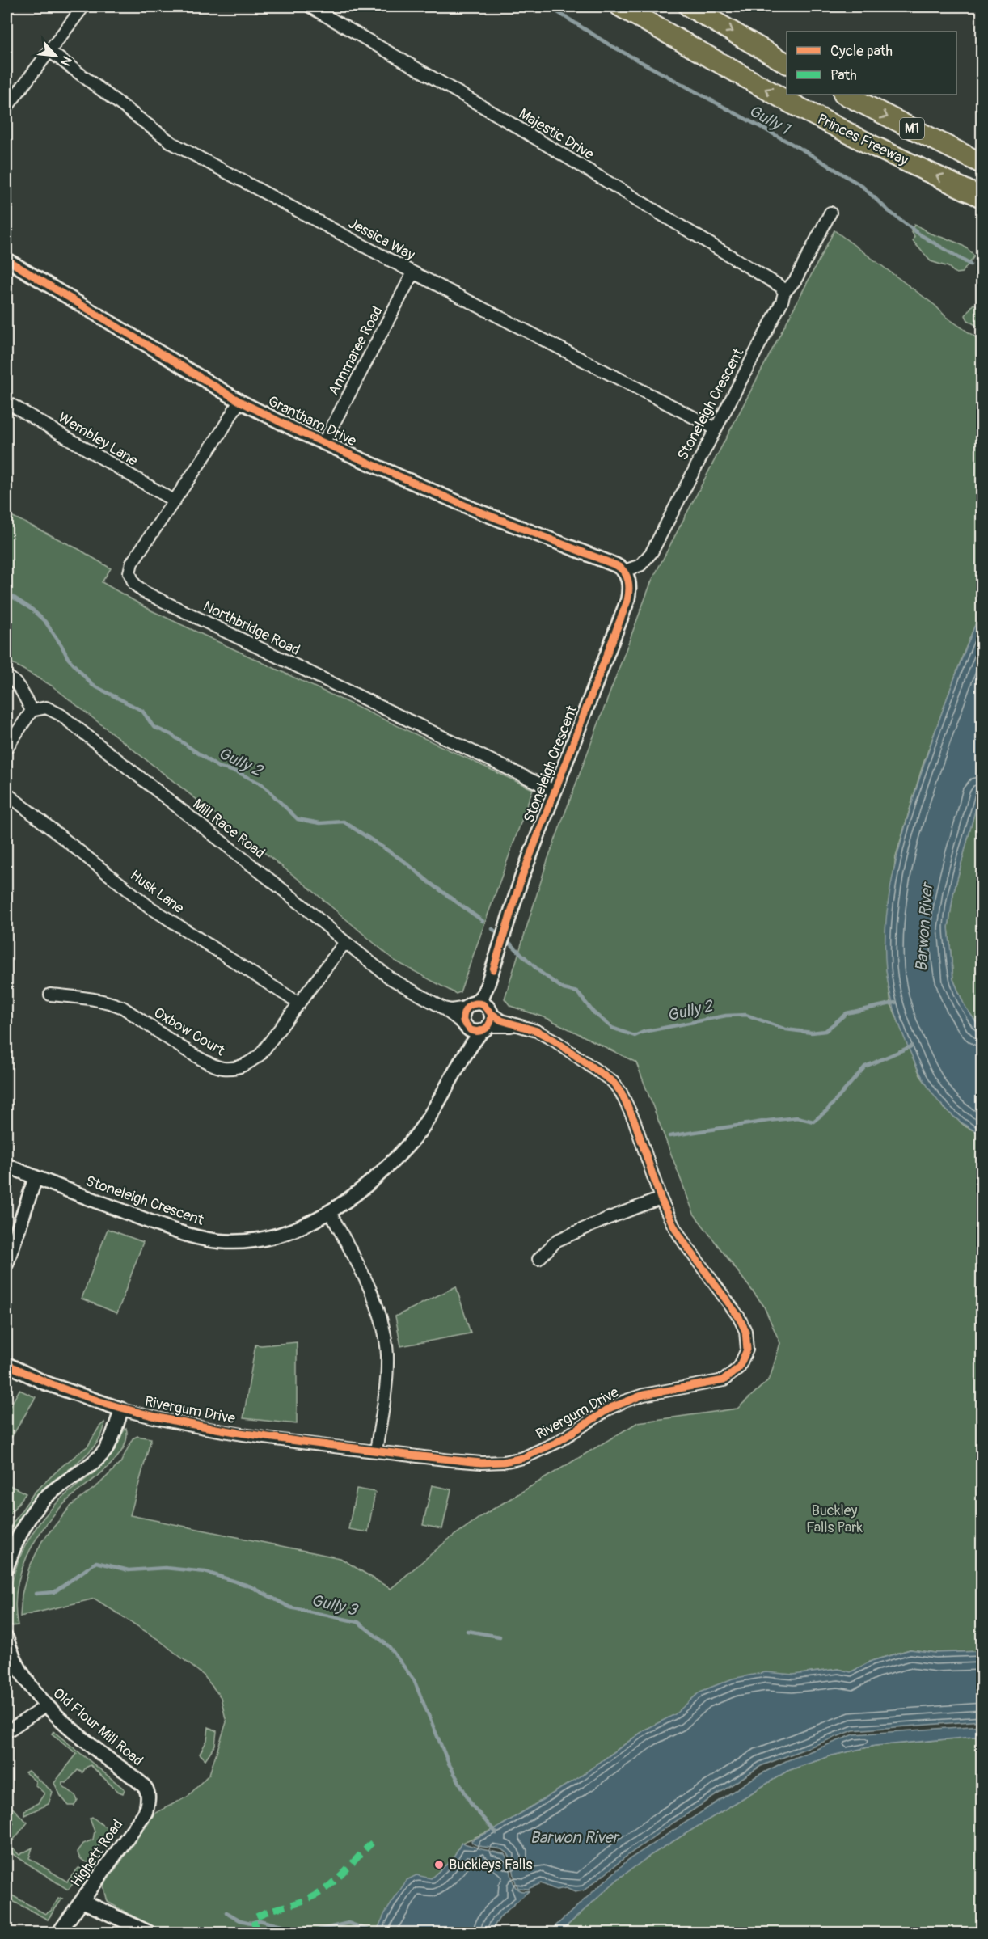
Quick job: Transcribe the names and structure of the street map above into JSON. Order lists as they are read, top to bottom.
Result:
{
  "streets": {
    "highway": ["M1", "Princes Freeway"],
    "street": [
      "Majestic Drive",
      "Jessica Way",
      "Annmaree Road",
      "Stoneleigh Crescent",
      "Grantham Drive",
      "Wembley Lane",
      "Northbridge Road",
      "Mill Race Road",
      "Husk Lane",
      "Oxbow Court",
      "Rivergum Drive",
      "Old Flour Mill Road",
      "Highett Road"
    ]
  },
  "crossings": [
    ["Majestic Drive", "Stoneleigh Crescent"],
    ["Jessica Way", "Annmaree Road"],
    ["Jessica Way", "Stoneleigh Crescent"],
    ["Annmaree Road", "Grantham Drive"],
    ["Stoneleigh Crescent", "Grantham Drive"],
    ["Stoneleigh Crescent", "Northbridge Road"],
    ["Stoneleigh Crescent", "Mill Race Road"],
    ["Stoneleigh Crescent", "Rivergum Drive"],
    ["Grantham Drive", "Northbridge Road"],
    ["Wembley Lane", "Northbridge Road"],
    ["Mill Race Road", "Oxbow Court"],
    ["Mill Race Road", "Rivergum Drive"],
    ["Husk Lane", "Oxbow Court"],
    ["Old Flour Mill Road", "Highett Road"]
  ],
  "water": [
    "Gully 1",
    "Gully 2",
    "Barwon River",
    "Gully 3"
  ],
  "parks": ["Buckley Falls Park"],
  "places": ["Buckleys Falls"],
  "legend": ["Cycle path", "Path"],
  "north": "bottom right"
}
